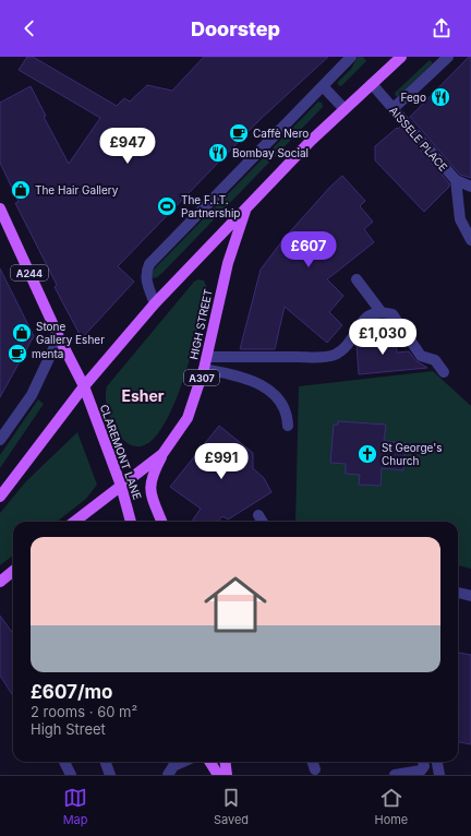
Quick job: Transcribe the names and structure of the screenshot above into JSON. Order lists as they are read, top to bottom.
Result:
{
  "streets": {
    "main road": [
      "A244",
      "HIGH STREET",
      "A307",
      "CLAREMONT LANE"
    ],
    "street": ["AISSELE PLACE"]
  },
  "crossings": [
    ["AISSELE PLACE", "HIGH STREET"],
    ["A244", "HIGH STREET"],
    ["A244", "CLAREMONT LANE"],
    ["HIGH STREET", "CLAREMONT LANE"]
  ],
  "districts": ["Esher"],
  "places": {
    "restaurant": ["Fego", "Bombay Social"],
    "cafe": ["Caffè Nero", "menta"],
    "shop": ["The Hair Gallery", "Stone Gallery Esher"],
    "sports": ["The F.I.T. Partnership"],
    "church": ["St George's Church"]
  },
  "page": {
    "header": "Doorstep",
    "price": [
      "£947",
      "£607",
      "£1,030",
      "£991"
    ],
    "list": [
      {
        "name": "£607/mo",
        "note": "2 rooms · 60 m² · High Street"
      }
    ],
    "tabs": ["Map", "Saved", "Home"]
  }
}
